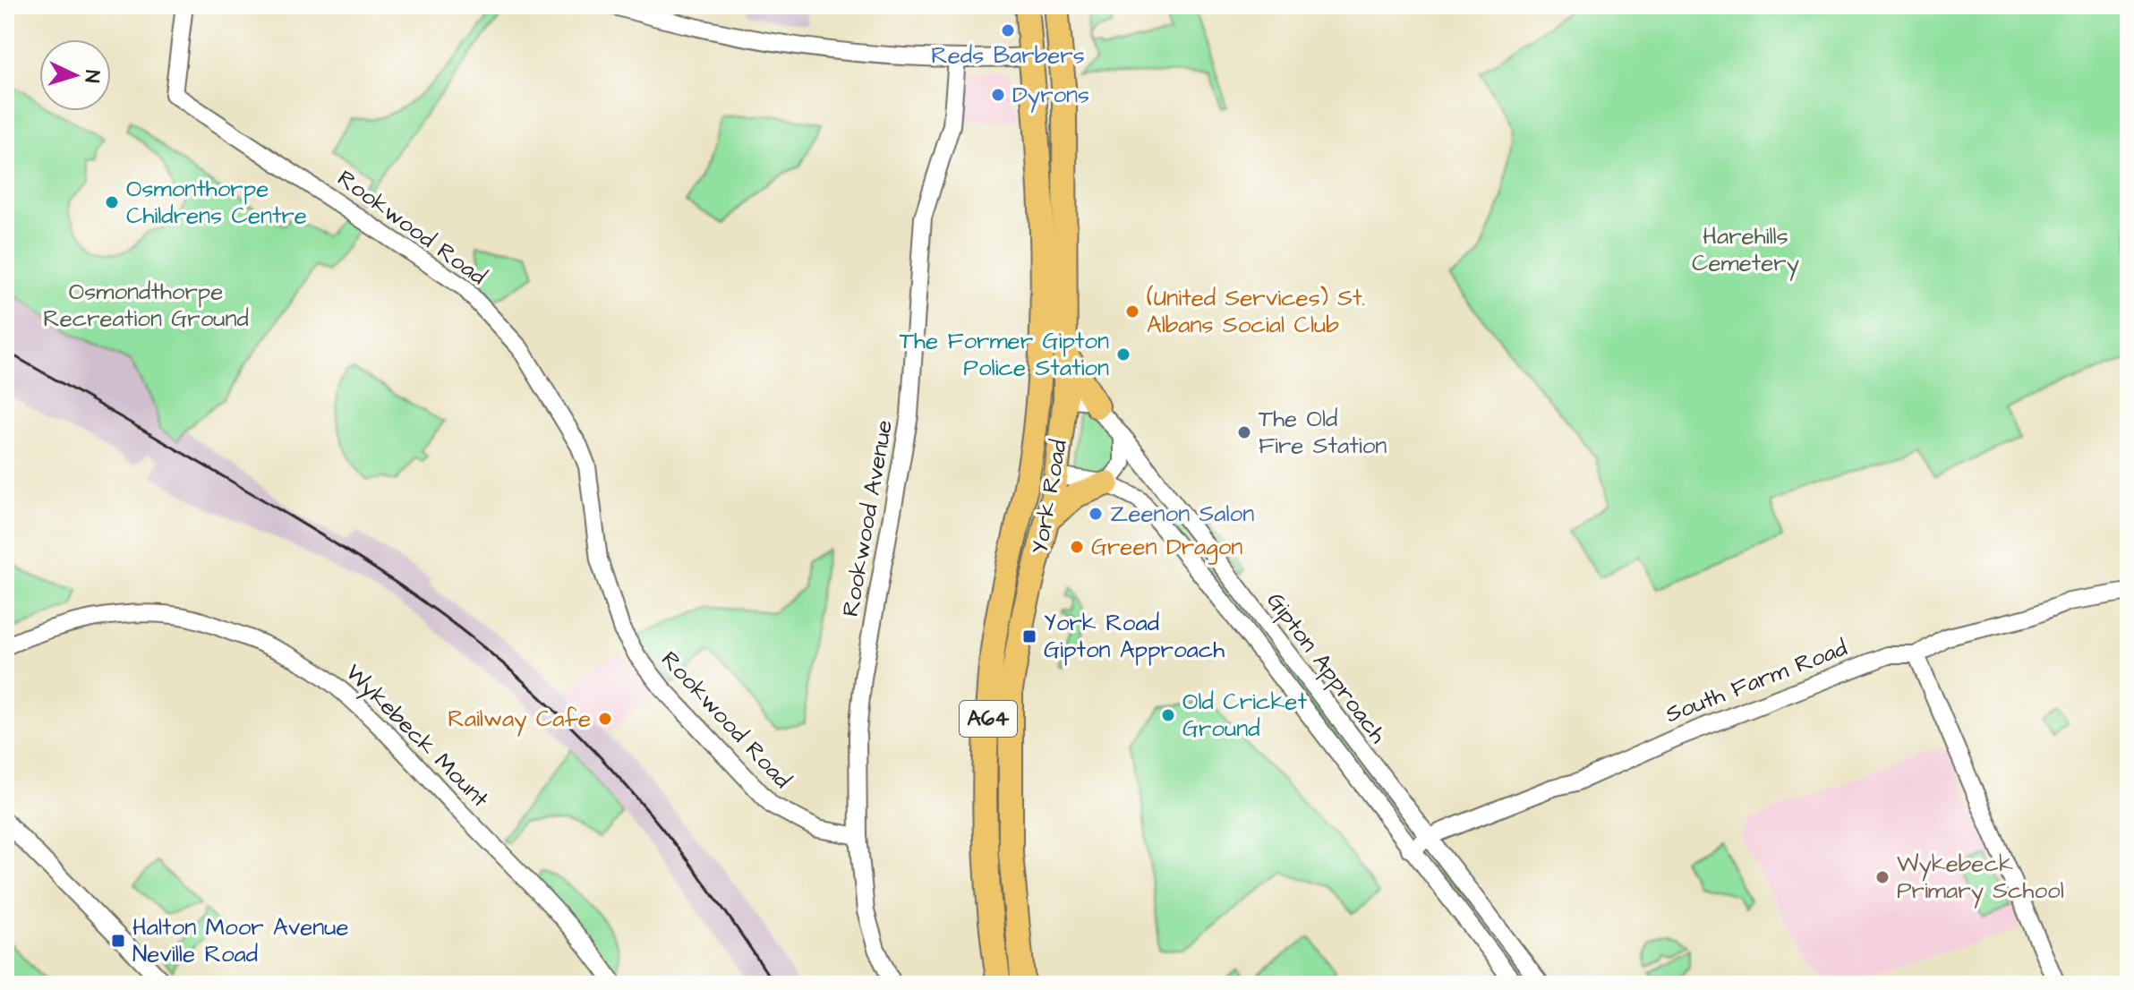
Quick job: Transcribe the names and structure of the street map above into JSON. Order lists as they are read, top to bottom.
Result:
{
  "streets": {
    "highway": ["York Road", "A64"],
    "street": [
      "Rookwood Road",
      "Rookwood Avenue",
      "Gipton Approach",
      "South Farm Road",
      "Wykebeck Mount"
    ]
  },
  "crossings": [
    ["Rookwood Road", "Rookwood Avenue"],
    ["York Road", "Gipton Approach"],
    ["Gipton Approach", "South Farm Road"]
  ],
  "parks": ["Harehills Cemetery", "Osmondthorpe Recreation Ground"],
  "places": {
    "other": [
      "Reds Barbers",
      "Dyrons",
      "Osmonthorpe Childrens Centre",
      "(United Services) St. Albans Social Club",
      "The Former Gipton Police Station",
      "The Old Fire Station",
      "Zeenon Salon",
      "Green Dragon",
      "Old Cricket Ground",
      "Railway Cafe",
      "Wykebeck Primary School"
    ],
    "transit": ["York Road Gipton Approach", "Halton Moor Avenue Neville Road"]
  },
  "north": "right"
}
